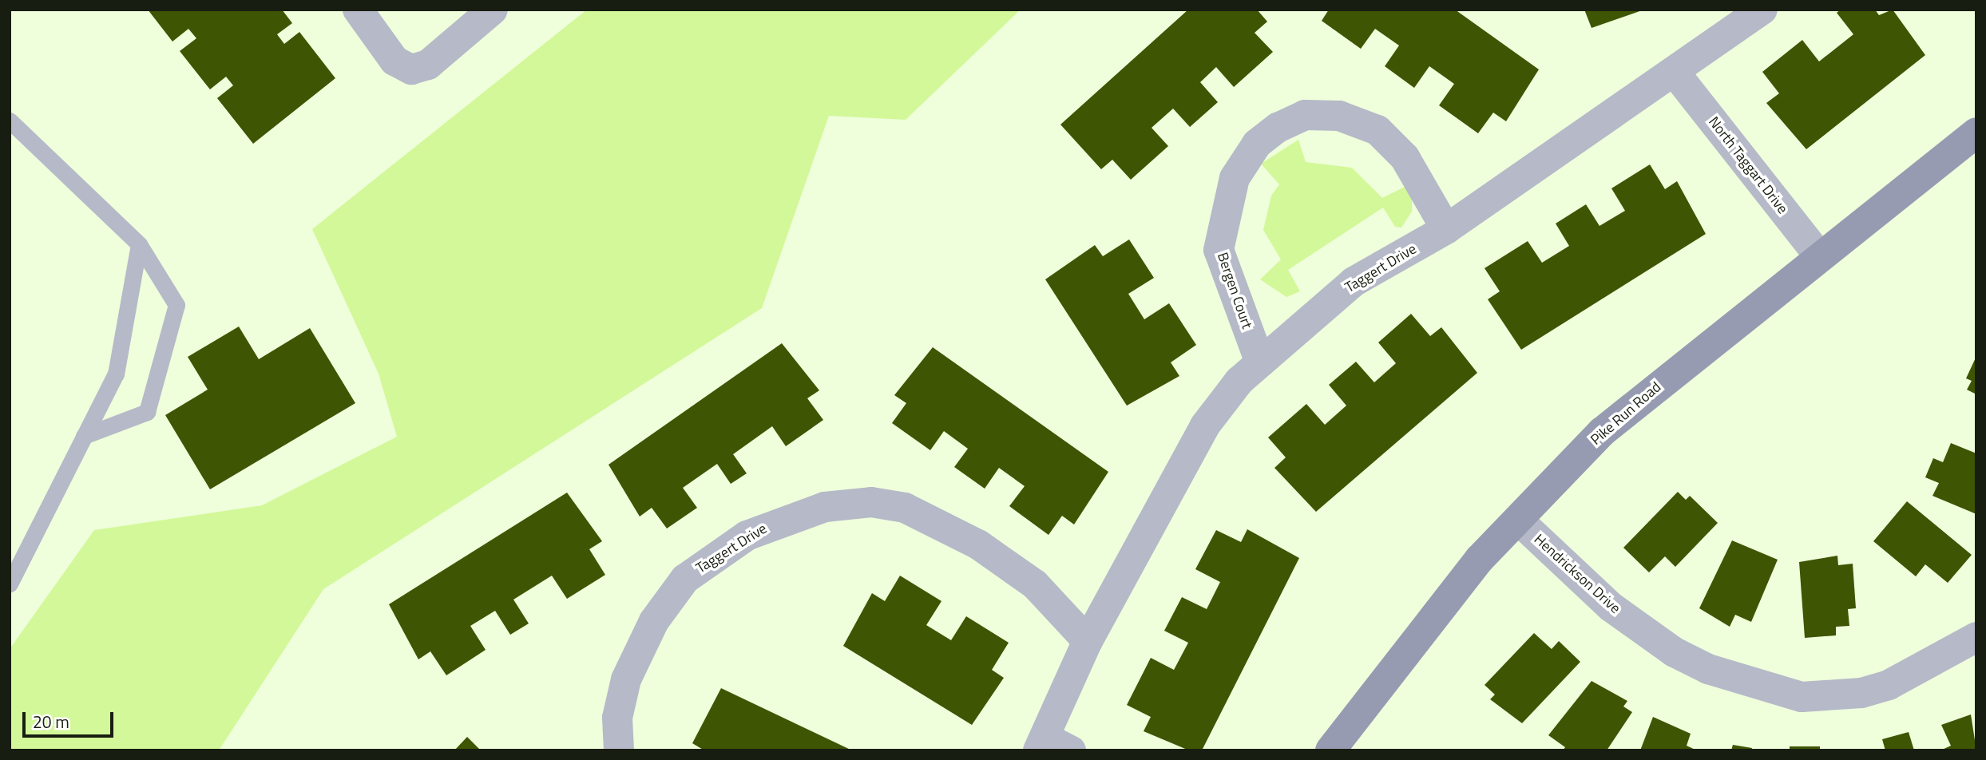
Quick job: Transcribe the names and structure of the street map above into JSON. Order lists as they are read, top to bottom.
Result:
{
  "streets": {
    "street": [
      "North Taggart Drive",
      "Taggert Drive",
      "Bergen Court",
      "Pike Run Road",
      "Hendrickson Drive"
    ]
  },
  "crossings": [
    ["North Taggart Drive", "Taggert Drive"],
    ["North Taggart Drive", "Pike Run Road"],
    ["Taggert Drive", "Bergen Court"],
    ["Pike Run Road", "Hendrickson Drive"]
  ],
  "scale_bar": "20 m"
}
